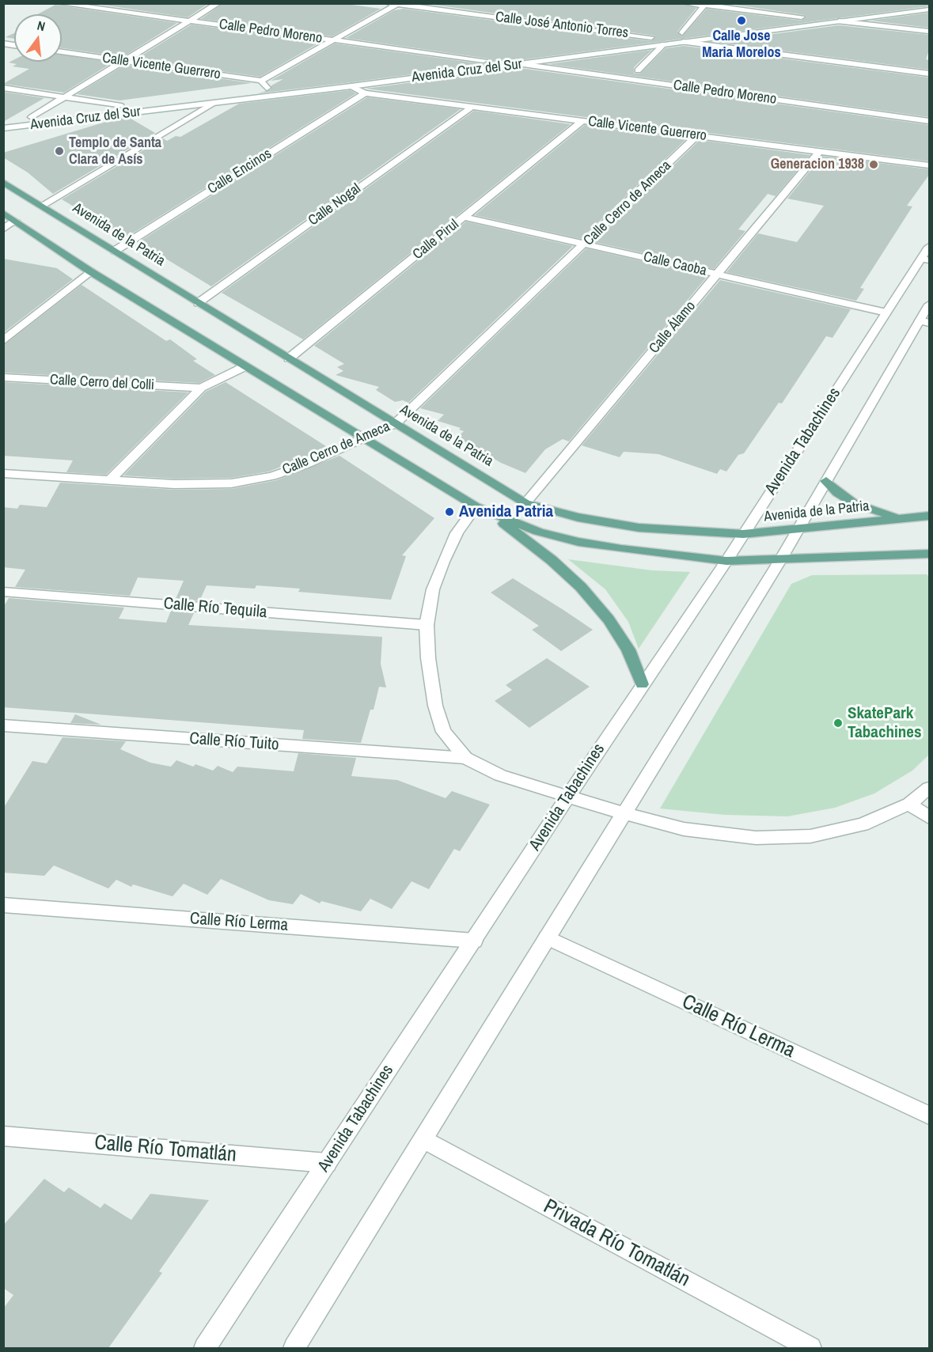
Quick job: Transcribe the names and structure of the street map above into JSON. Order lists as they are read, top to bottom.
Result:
{
  "streets": {
    "main road": ["Avenida de la Patria"],
    "street": [
      "Calle José Antonio Torres",
      "Calle Pedro Moreno",
      "Calle Vicente Guerrero",
      "Avenida Cruz del Sur",
      "Calle Encinos",
      "Calle Cerro de Ameca",
      "Calle Nogal",
      "Calle Pirul",
      "Calle Caoba",
      "Calle Álamo",
      "Calle Cerro del Colli",
      "Avenida Tabachines",
      "Calle Río Tequila",
      "Calle Río Tuito",
      "Calle Río Lerma",
      "Calle Río Tomatlán",
      "Privada Río Tomatlán"
    ]
  },
  "crossings": [
    ["Calle Pedro Moreno", "Avenida Cruz del Sur"],
    ["Calle Vicente Guerrero", "Calle Encinos"],
    ["Calle Vicente Guerrero", "Calle Cerro de Ameca"],
    ["Calle Vicente Guerrero", "Calle Nogal"],
    ["Calle Vicente Guerrero", "Calle Pirul"],
    ["Calle Vicente Guerrero", "Calle Álamo"],
    ["Calle Encinos", "Avenida de la Patria"],
    ["Calle Cerro de Ameca", "Avenida de la Patria"],
    ["Calle Cerro de Ameca", "Calle Caoba"],
    ["Calle Nogal", "Avenida de la Patria"],
    ["Avenida de la Patria", "Calle Pirul"],
    ["Avenida de la Patria", "Calle Álamo"],
    ["Avenida de la Patria", "Avenida Tabachines"],
    ["Calle Pirul", "Calle Caoba"],
    ["Calle Caoba", "Calle Álamo"],
    ["Calle Caoba", "Avenida Tabachines"],
    ["Avenida Tabachines", "Calle Río Lerma"],
    ["Avenida Tabachines", "Calle Río Tomatlán"]
  ],
  "places": [
    "Calle Jose Maria Morelos",
    "Templo de Santa Clara de Asís",
    "Generacion 1938",
    "Avenida Patria",
    "SkatePark Tabachines"
  ],
  "north": "top"
}
